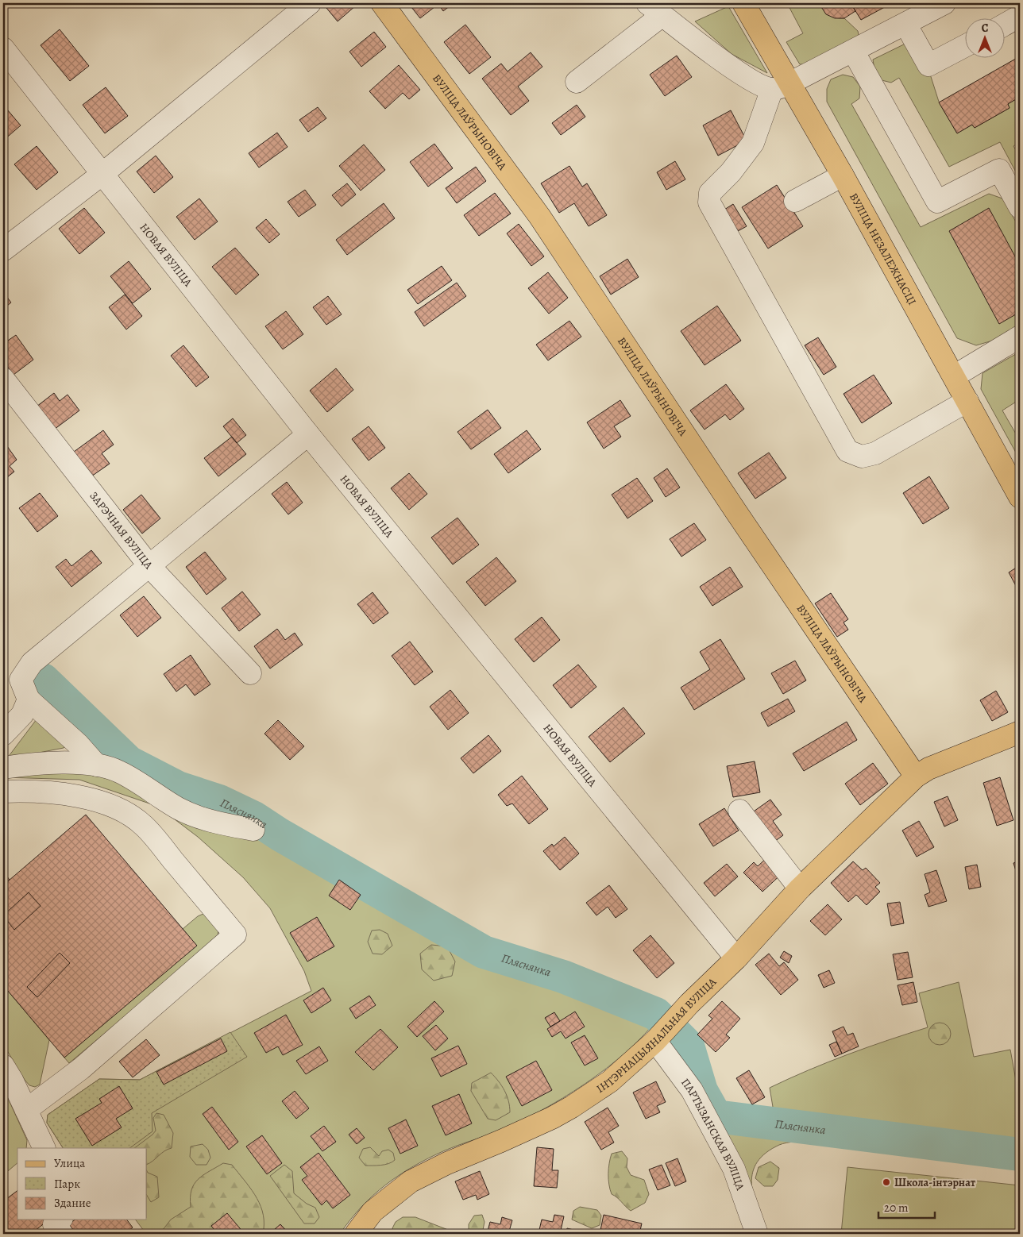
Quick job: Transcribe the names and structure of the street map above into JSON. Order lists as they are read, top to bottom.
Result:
{
  "streets": {
    "main road": ["ВУЛІЦА ЛАЎРЫНОВІЧА", "ВУЛІЦА НЕЗАЛЕЖНАСЦІ", "ІНТЭРНАЦЫЯНАЛЬНАЯ ВУЛІЦА"],
    "street": ["НОВАЯ ВУЛІЦА", "ЗАРЭЧНАЯ ВУЛІЦА", "ПАРТЫЗАНСКАЯ ВУЛІЦА"]
  },
  "crossings": [
    ["ВУЛІЦА ЛАЎРЫНОВІЧА", "ІНТЭРНАЦЫЯНАЛЬНАЯ ВУЛІЦА"],
    ["НОВАЯ ВУЛІЦА", "ІНТЭРНАЦЫЯНАЛЬНАЯ ВУЛІЦА"],
    ["ІНТЭРНАЦЫЯНАЛЬНАЯ ВУЛІЦА", "ПАРТЫЗАНСКАЯ ВУЛІЦА"]
  ],
  "water": ["Пляснянка"],
  "places": ["Школа-інтэрнат"],
  "legend": ["Улица", "Парк", "Здание"],
  "scale_bar": "20 m",
  "north": "top"
}
